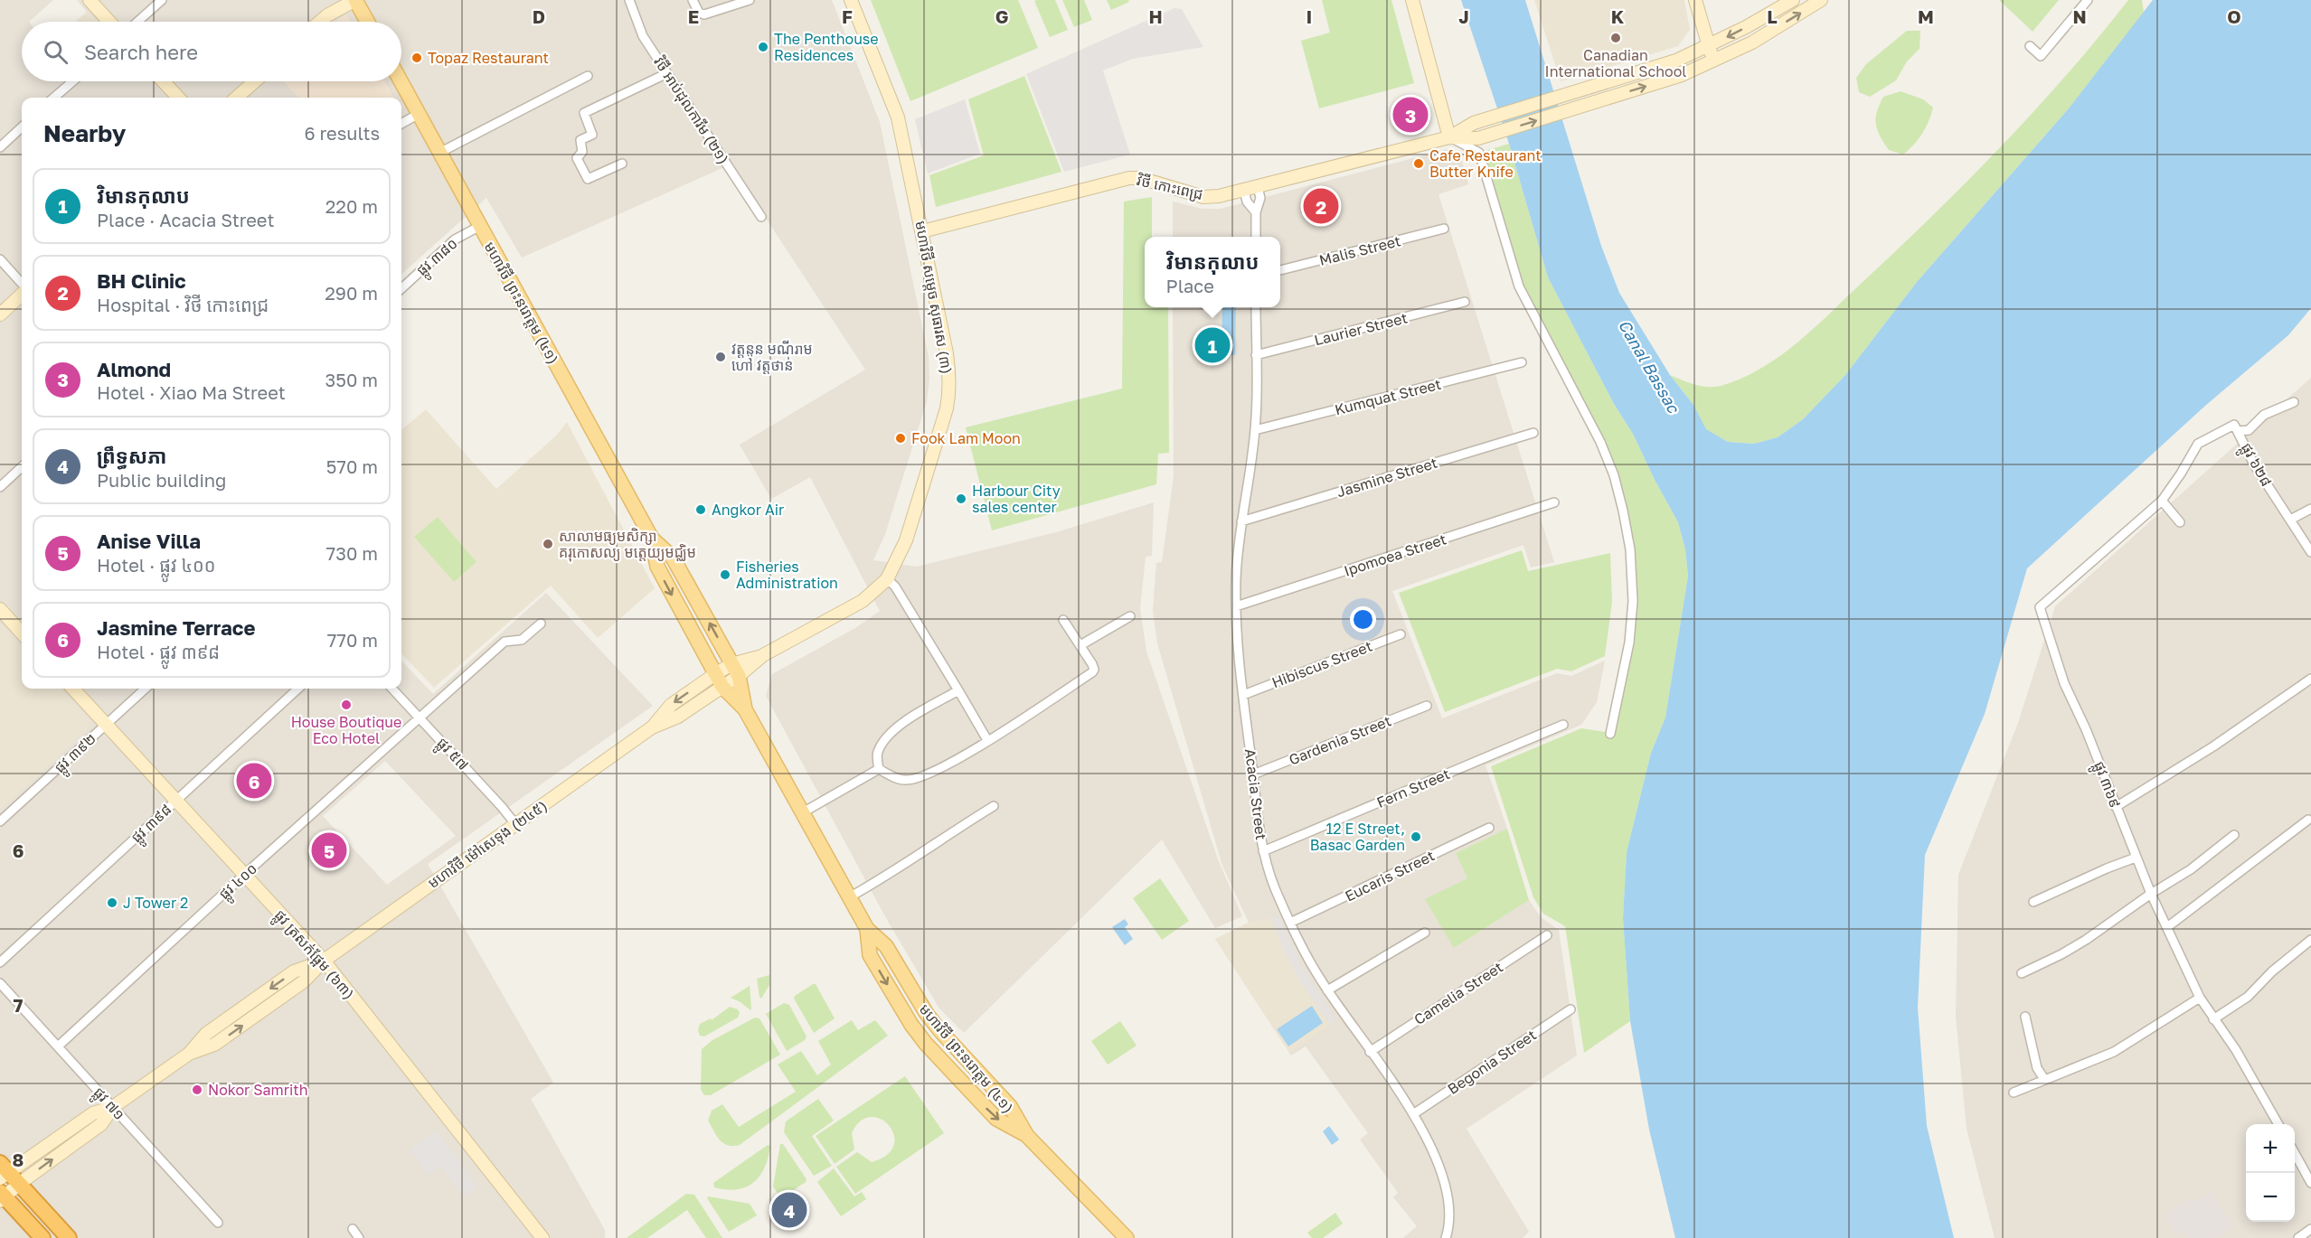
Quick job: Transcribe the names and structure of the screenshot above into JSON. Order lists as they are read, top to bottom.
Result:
{
  "streets": {
    "main road": [
      "វិថី កោះពេជ្រ",
      "មហាវិថី សម្តេច សុធារស (៣)",
      "មហាវិថី ព្រះនរោត្តម (៤១)",
      "មហាវិថី ម៉ៅសេទុង (២៤៥)",
      "ផ្លូវ ត្រសក់ផ្អែម (៦៣)"
    ],
    "street": [
      "វិថី អាប់ដុលការីម (២១)",
      "Malis Street",
      "ផ្លូវ ៣៨០",
      "Laurier Street",
      "Kumquat Street",
      "ផ្លូវ ៦២៨",
      "Jasmine Street",
      "Ipomoea Street",
      "Hibiscus Street",
      "Gardenia Street",
      "ផ្លូវ ៣៩២",
      "ផ្លូវ ៥៧",
      "ផ្លូវ ៣៦៩",
      "Fern Street",
      "Acacia Street",
      "ផ្លូវ ៣៩៨",
      "Eucaris Street",
      "ផ្លូវ ៤០០",
      "Camelia Street",
      "Begonia Street",
      "ផ្លូវ ៧១"
    ]
  },
  "crossings": [
    ["វិថី កោះពេជ្រ", "មហាវិថី សម្តេច សុធារស (៣)"],
    ["ផ្លូវ ៣៨០", "មហាវិថី ព្រះនរោត្តម (៤១)"],
    ["មហាវិថី សម្តេច សុធារស (៣)", "មហាវិថី ព្រះនរោត្តម (៤១)"],
    ["មហាវិថី សម្តេច សុធារស (៣)", "មហាវិថី ម៉ៅសេទុង (២៤៥)"],
    ["មហាវិថី ព្រះនរោត្តម (៤១)", "មហាវិថី ម៉ៅសេទុង (២៤៥)"],
    ["Laurier Street", "Acacia Street"],
    ["Kumquat Street", "Acacia Street"],
    ["ផ្លូវ ៦២៨", "ផ្លូវ ៣៦៩"],
    ["Jasmine Street", "Acacia Street"],
    ["Ipomoea Street", "Acacia Street"],
    ["Hibiscus Street", "Acacia Street"],
    ["Gardenia Street", "Acacia Street"],
    ["ផ្លូវ ៣៩២", "ផ្លូវ ត្រសក់ផ្អែម (៦៣)"],
    ["ផ្លូវ ៥៧", "មហាវិថី ម៉ៅសេទុង (២៤៥)"],
    ["ផ្លូវ ៥៧", "ផ្លូវ ៤០០"],
    ["Fern Street", "Acacia Street"],
    ["Acacia Street", "Eucaris Street"],
    ["Acacia Street", "Camelia Street"],
    ["Acacia Street", "Begonia Street"],
    ["ផ្លូវ ៣៩៨", "ផ្លូវ ត្រសក់ផ្អែម (៦៣)"],
    ["មហាវិថី ម៉ៅសេទុង (២៤៥)", "ផ្លូវ ត្រសក់ផ្អែម (៦៣)"],
    ["មហាវិថី ម៉ៅសេទុង (២៤៥)", "ផ្លូវ ៧១"],
    ["ផ្លូវ ៤០០", "ផ្លូវ ត្រសក់ផ្អែម (៦៣)"],
    ["ផ្លូវ ៤០០", "ផ្លូវ ៧១"]
  ],
  "water": ["Canal Bassac"],
  "places": [
    "Canadian International School",
    "The Penthouse Residences",
    "Topaz Restaurant",
    "Cafe Restaurant Butter Knife",
    "វត្តនួន មណីរាម ហៅ វត្តថាន់",
    "Fook Lam Moon",
    "Harbour City sales center",
    "Angkor Air",
    "សាលាមធ្យមសិក្សា គរុកោសល្យ មត្តេយ្យមជ្ឈិម",
    "Fisheries Administration",
    "House Boutique Eco Hotel",
    "12 E Street, Basac Garden",
    "J Tower 2",
    "Nokor Samrith"
  ],
  "page": {
    "search": "Search here",
    "pins": [
      "3",
      "2",
      "1",
      "6",
      "5",
      "4"
    ],
    "heading": ["Nearby", "6 results"],
    "list": [
      {
        "mark": "1",
        "name": "វិមានកុលាប",
        "note": "Place · Acacia Street",
        "value": "220 m"
      },
      {
        "mark": "2",
        "name": "BH Clinic",
        "note": "Hospital · វិថី កោះពេជ្រ",
        "value": "290 m"
      },
      {
        "mark": "3",
        "name": "Almond",
        "note": "Hotel · Xiao Ma Street",
        "value": "350 m"
      },
      {
        "mark": "4",
        "name": "ព្រឹទ្ធសភា",
        "note": "Public building",
        "value": "570 m"
      },
      {
        "mark": "5",
        "name": "Anise Villa",
        "note": "Hotel · ផ្លូវ ៤០០",
        "value": "730 m"
      },
      {
        "mark": "6",
        "name": "Jasmine Terrace",
        "note": "Hotel · ផ្លូវ ៣៩៨",
        "value": "770 m"
      }
    ],
    "popup": ["វិមានកុលាប", "Place"],
    "map_buttons": ["+", "−"]
  },
  "grid": {
    "columns": [
      "D",
      "E",
      "F",
      "G",
      "H",
      "I",
      "J",
      "K",
      "L",
      "M",
      "N",
      "O"
    ],
    "rows": ["6", "7", "8"]
  }
}
